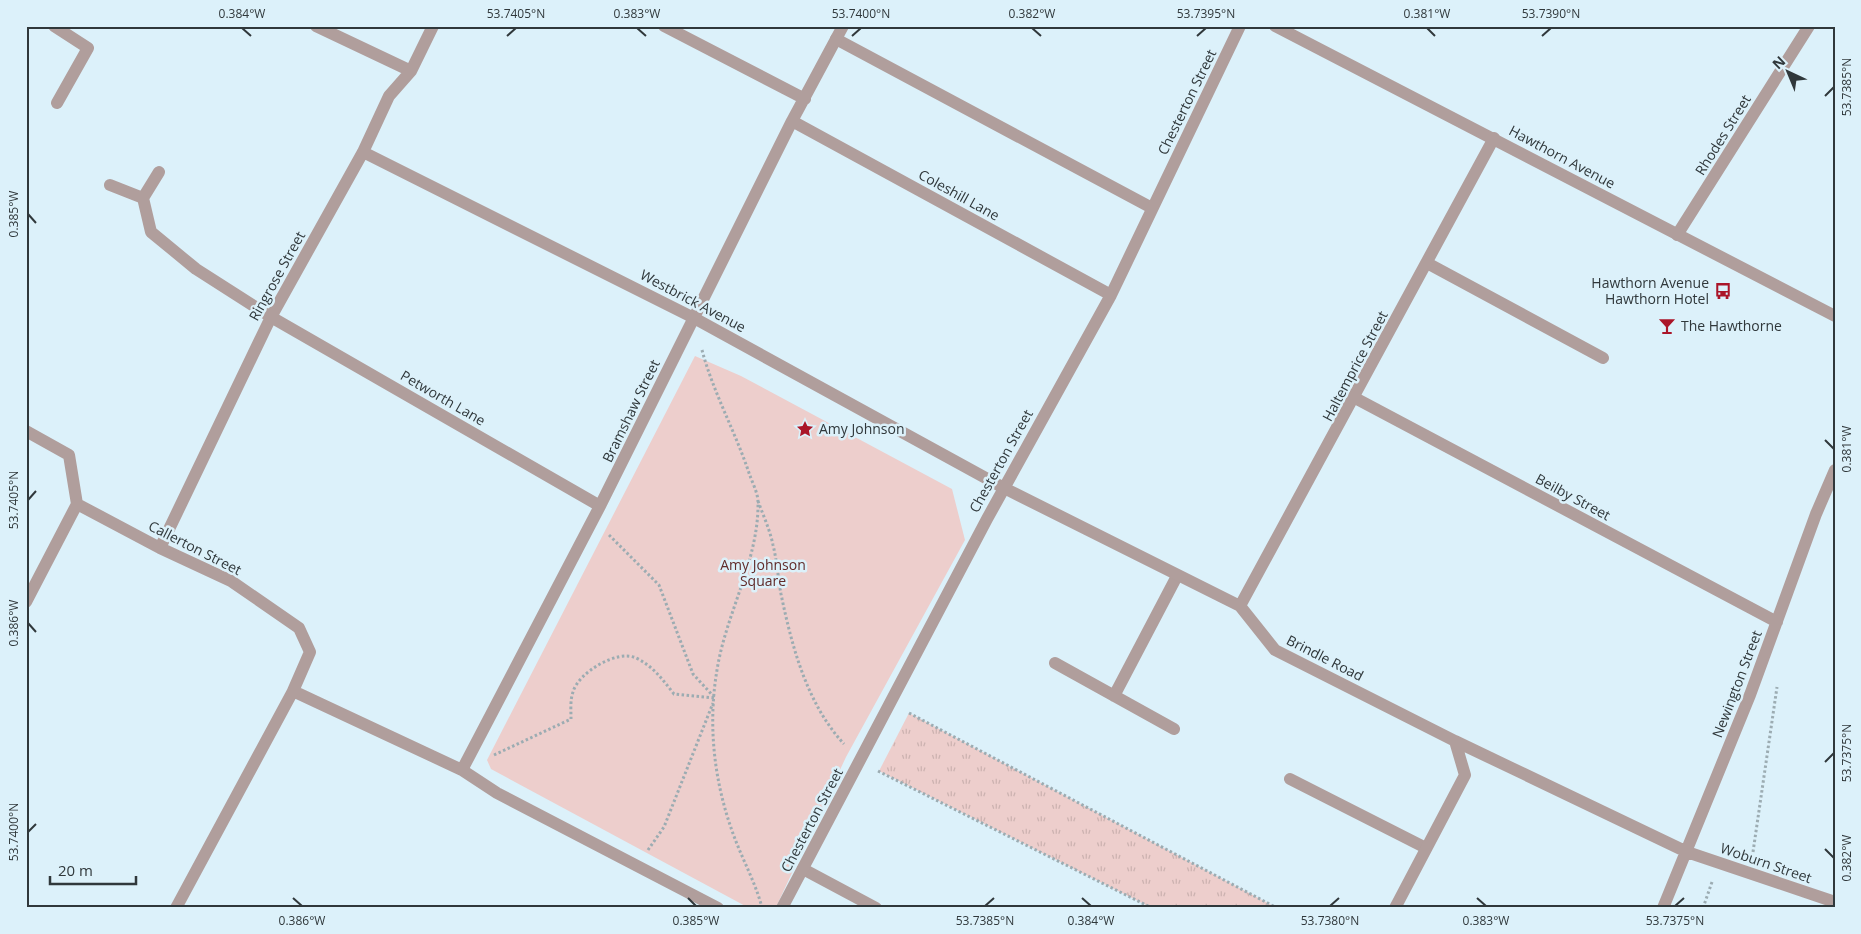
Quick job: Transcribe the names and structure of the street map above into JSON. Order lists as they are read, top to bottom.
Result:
{
  "streets": {
    "street": [
      "Chesterton Street",
      "Rhodes Street",
      "Hawthorn Avenue",
      "Coleshill Lane",
      "Ringrose Street",
      "Westbrick Avenue",
      "Haltemprice Street",
      "Petworth Lane",
      "Bramshaw Street",
      "Beilby Street",
      "Callerton Street",
      "Brindle Road",
      "Newington Street",
      "Woburn Street"
    ]
  },
  "crossings": [
    ["Chesterton Street", "Coleshill Lane"],
    ["Chesterton Street", "Westbrick Avenue"],
    ["Chesterton Street", "Brindle Road"],
    ["Rhodes Street", "Hawthorn Avenue"],
    ["Hawthorn Avenue", "Haltemprice Street"],
    ["Coleshill Lane", "Bramshaw Street"],
    ["Ringrose Street", "Westbrick Avenue"],
    ["Ringrose Street", "Petworth Lane"],
    ["Ringrose Street", "Callerton Street"],
    ["Westbrick Avenue", "Bramshaw Street"],
    ["Westbrick Avenue", "Brindle Road"],
    ["Haltemprice Street", "Beilby Street"],
    ["Haltemprice Street", "Brindle Road"],
    ["Petworth Lane", "Bramshaw Street"],
    ["Beilby Street", "Newington Street"],
    ["Brindle Road", "Newington Street"],
    ["Brindle Road", "Woburn Street"],
    ["Newington Street", "Woburn Street"]
  ],
  "parks": ["Amy Johnson Square"],
  "places": {
    "bus stop": ["Hawthorn Avenue Hawthorn Hotel"],
    "bar": ["The Hawthorne"],
    "place": ["Amy Johnson"]
  },
  "scale_bar": "20 m",
  "north": "top left",
  "coordinates": [
    "0.384°W",
    "53.7405°N",
    "0.383°W",
    "53.7400°N",
    "0.382°W",
    "53.7395°N",
    "0.381°W",
    "53.7390°N",
    "53.7385°N",
    "0.385°W",
    "0.386°W",
    "53.7375°N",
    "53.7380°N"
  ]
}
